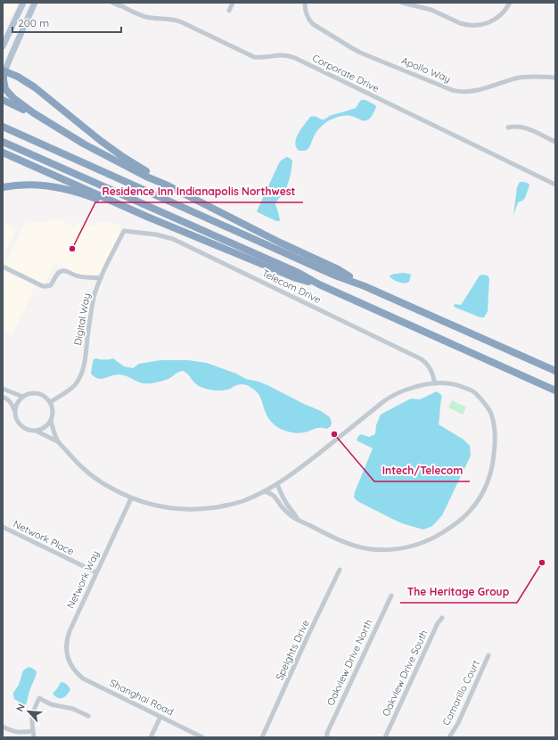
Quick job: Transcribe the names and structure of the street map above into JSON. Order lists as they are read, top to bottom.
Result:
{
  "streets": {
    "street": [
      "Apollo Way",
      "Corporate Drive",
      "Telecom Drive",
      "Digital Way",
      "Network Place",
      "Network Way",
      "Speights Drive",
      "Oakview Drive North",
      "Oakview Drive South",
      "Camarillo Court",
      "Shanghai Road"
    ]
  },
  "crossings": [
    ["Telecom Drive", "Digital Way"],
    ["Network Place", "Network Way"],
    ["Network Way", "Shanghai Road"]
  ],
  "places": ["Residence Inn Indianapolis Northwest", "Intech/Telecom", "The Heritage Group"],
  "scale_bar": "200 m",
  "north": "top left"
}
